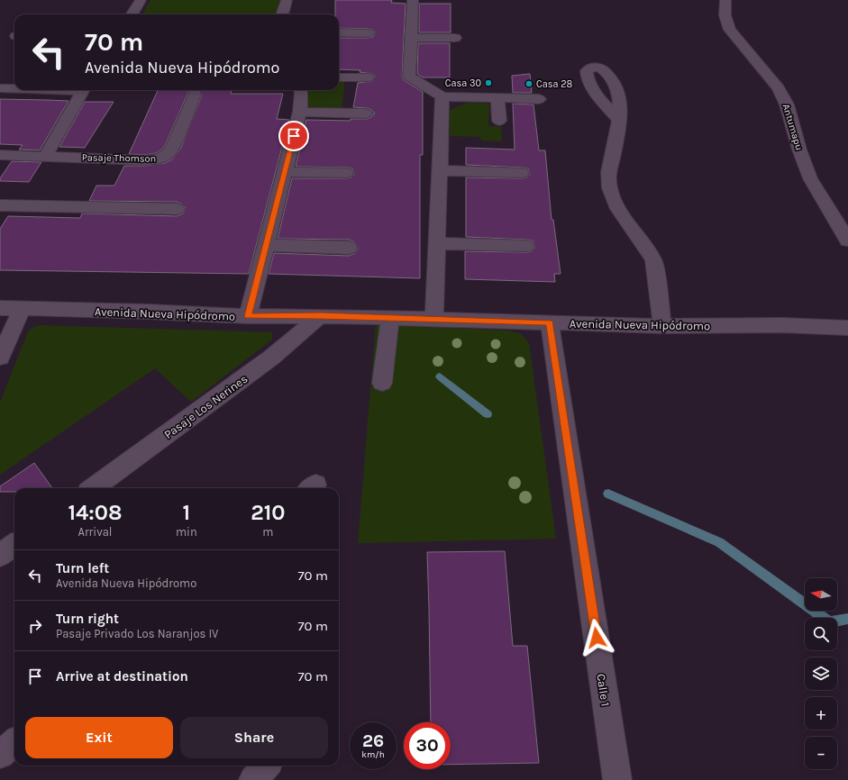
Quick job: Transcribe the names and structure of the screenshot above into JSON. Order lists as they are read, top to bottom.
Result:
{
  "streets": {
    "street": [
      "Antumapu",
      "Pasaje Thomson",
      "Avenida Nueva Hipódromo",
      "Pasaje Los Nerines",
      "Calle 1"
    ]
  },
  "crossings": [
    ["Avenida Nueva Hipódromo", "Pasaje Los Nerines"],
    ["Avenida Nueva Hipódromo", "Calle 1"]
  ],
  "places": ["Casa 30", "Casa 28"],
  "north": "left",
  "page": {
    "turn": ["70 m", "Avenida Nueva Hipódromo"],
    "eta": [
      "14:08",
      "Arrival",
      "1",
      "min",
      "210",
      "m"
    ],
    "list": [
      {
        "name": "Turn left",
        "note": "Avenida Nueva Hipódromo",
        "value": "70 m"
      },
      {
        "name": "Turn right",
        "note": "Pasaje Privado Los Naranjos IV",
        "value": "70 m"
      },
      {
        "name": "Arrive at destination",
        "value": "70 m"
      }
    ],
    "map_buttons": ["+", "−"],
    "buttons": ["Exit", "Share"],
    "speed": "26 km/h",
    "limit": "30"
  }
}
